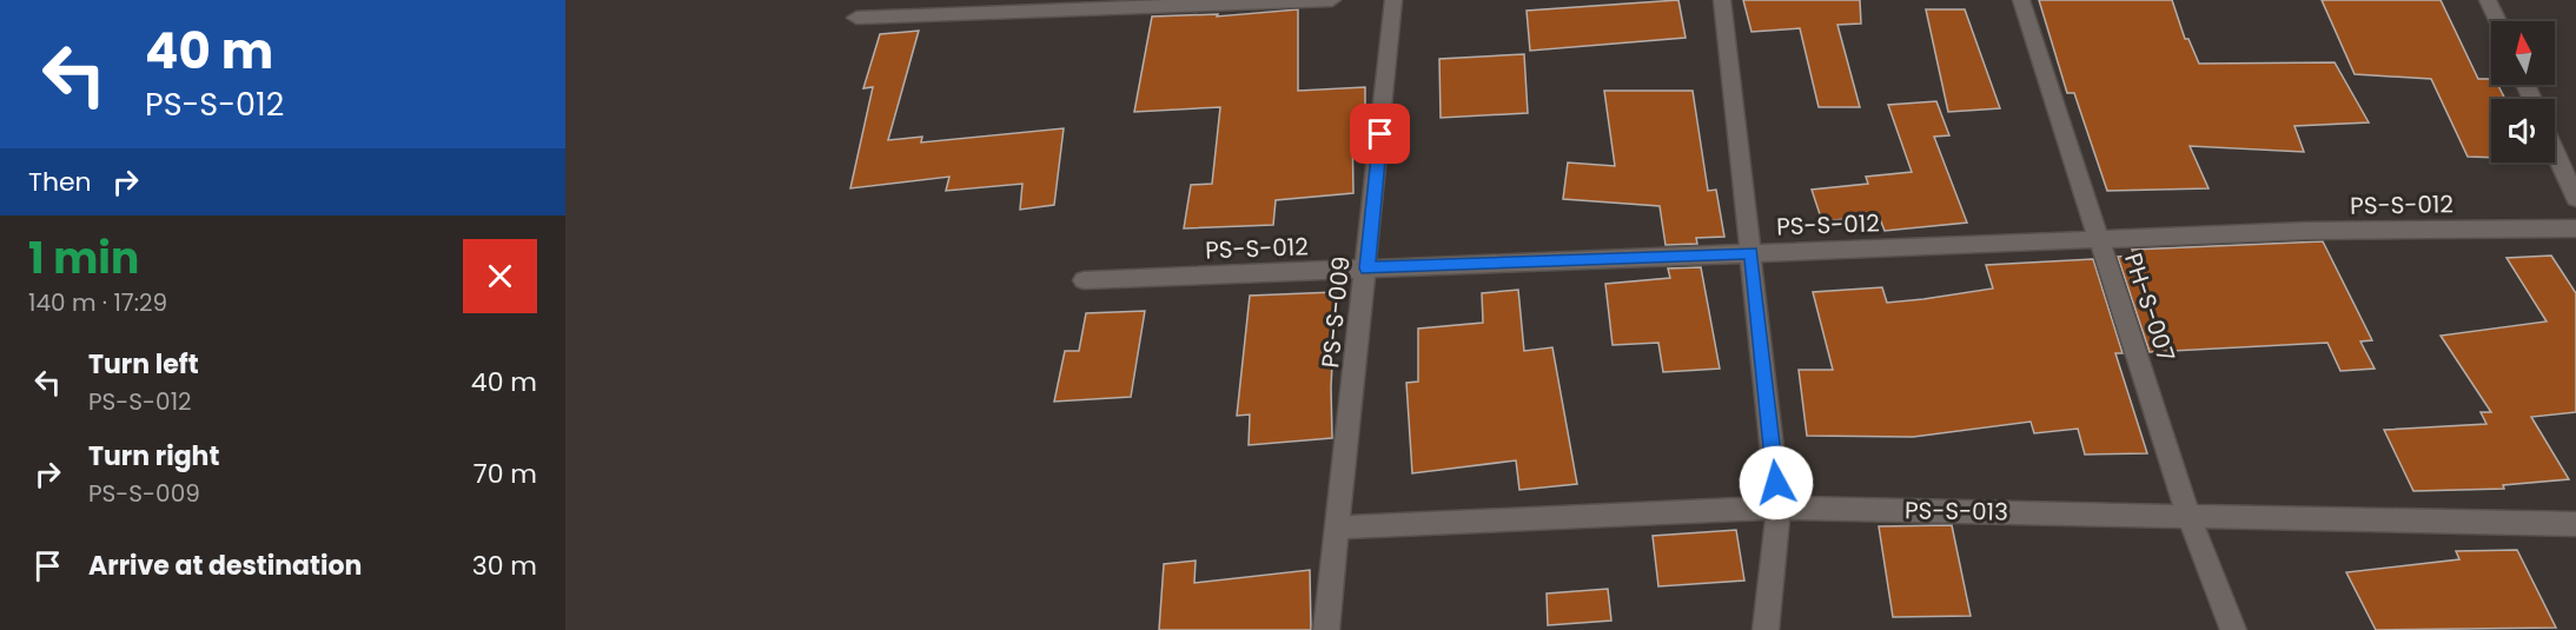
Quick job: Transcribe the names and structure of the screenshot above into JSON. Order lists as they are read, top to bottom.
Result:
{
  "streets": {
    "street": [
      "PS-S-012",
      "PH-S-007",
      "PS-S-009",
      "PS-S-013"
    ]
  },
  "crossings": [
    ["PS-S-012", "PH-S-007"],
    ["PS-S-012", "PS-S-009"],
    ["PH-S-007", "PS-S-013"],
    ["PS-S-009", "PS-S-013"]
  ],
  "north": "top",
  "page": {
    "turn": ["40 m", "PS-S-012"],
    "then": "Then",
    "heading": ["1 min", "140 m · 17:29"],
    "list": [
      {
        "name": "Turn left",
        "note": "PS-S-012",
        "value": "40 m"
      },
      {
        "name": "Turn right",
        "note": "PS-S-009",
        "value": "70 m"
      },
      {
        "name": "Arrive at destination",
        "value": "30 m"
      }
    ]
  }
}
